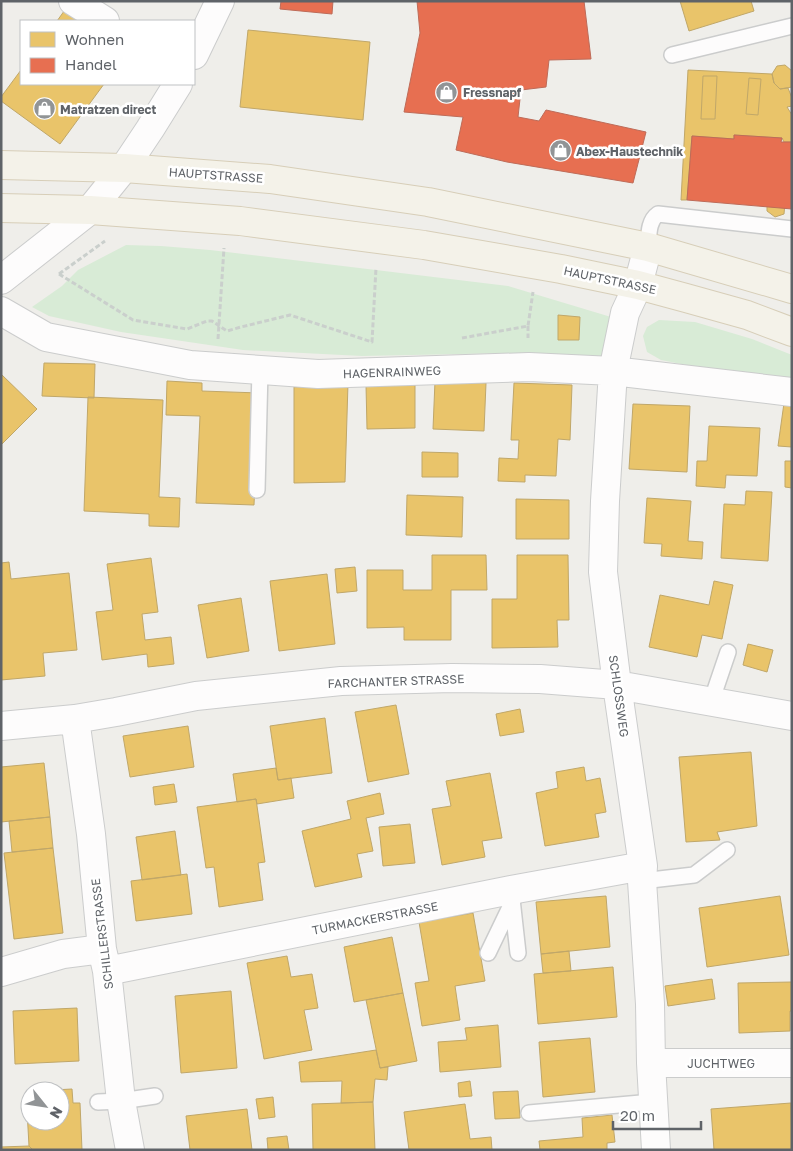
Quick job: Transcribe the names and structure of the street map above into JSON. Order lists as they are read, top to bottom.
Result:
{
  "streets": {
    "main road": ["HAUPTSTRASSE"],
    "street": [
      "HAGENRAINWEG",
      "FARCHANTER STRASSE",
      "SCHLOSSWEG",
      "TURMACKERSTRASSE",
      "SCHILLERSTRASSE",
      "JUCHTWEG"
    ]
  },
  "crossings": [
    ["HAUPTSTRASSE", "SCHLOSSWEG"],
    ["HAGENRAINWEG", "SCHLOSSWEG"],
    ["FARCHANTER STRASSE", "SCHLOSSWEG"],
    ["FARCHANTER STRASSE", "SCHILLERSTRASSE"],
    ["SCHLOSSWEG", "TURMACKERSTRASSE"],
    ["SCHLOSSWEG", "JUCHTWEG"],
    ["TURMACKERSTRASSE", "SCHILLERSTRASSE"]
  ],
  "places": {
    "shop": ["Fressnapf", "Matratzen direct", "Abex-Haustechnik"]
  },
  "legend": ["Wohnen", "Handel"],
  "scale_bar": "20 m",
  "north": "bottom right"
}
